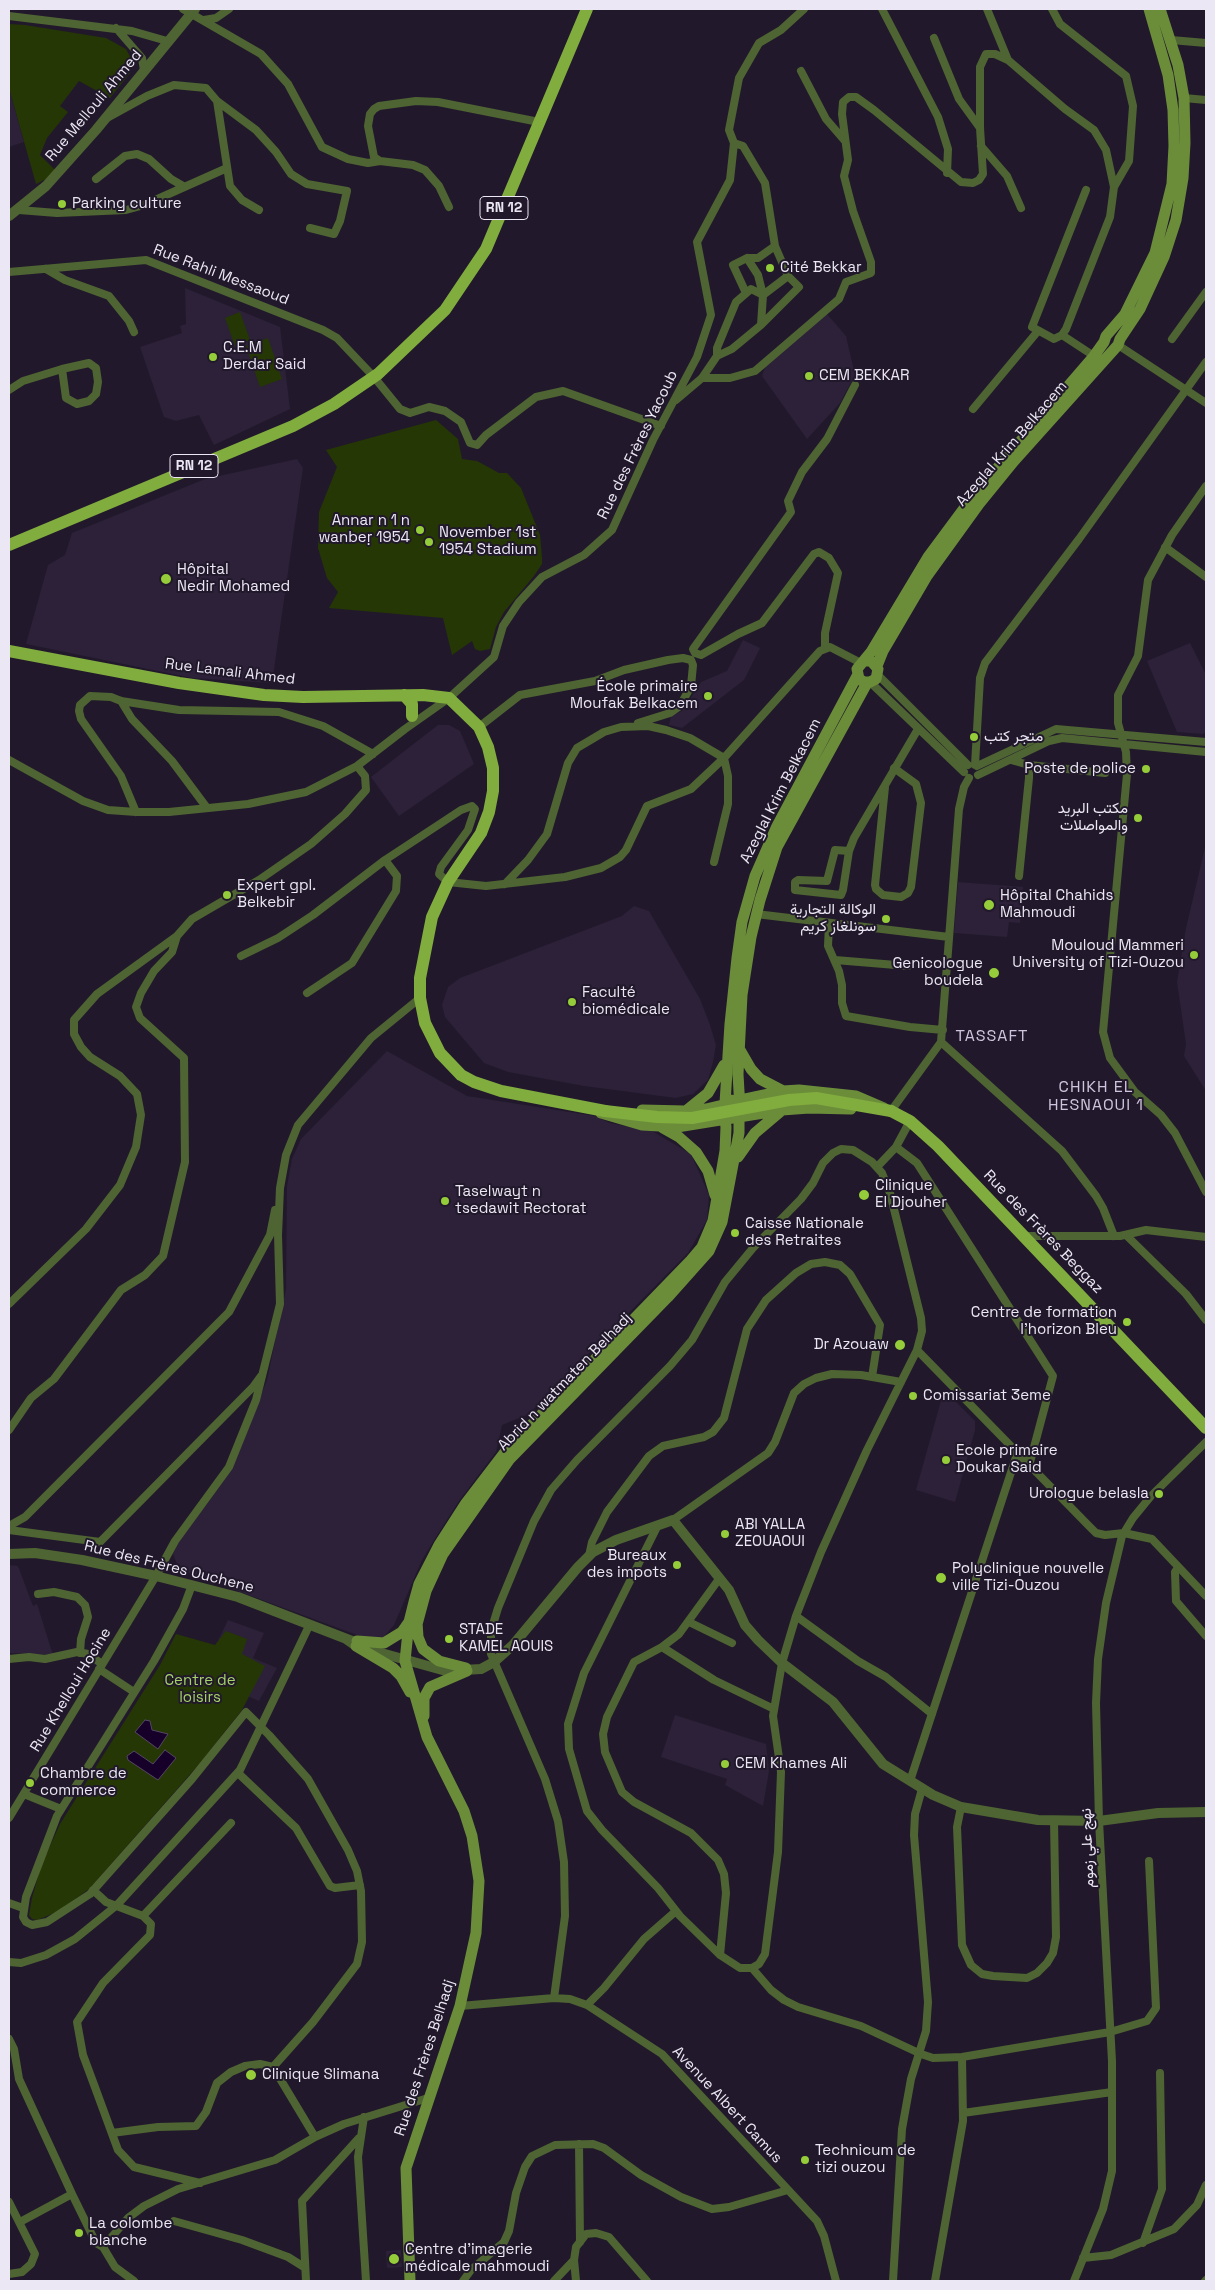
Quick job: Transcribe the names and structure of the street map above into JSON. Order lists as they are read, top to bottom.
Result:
{
  "streets": {
    "main road": [
      "RN 12",
      "Azeglal Krim Belkacem",
      "Rue Lamali Ahmed",
      "Rue des Frères Beggaz",
      "Abrid n watmaten Belhadj",
      "Rue des Frères Belhadj"
    ],
    "street": [
      "Rue Mellouli Ahmed",
      "Rue Rahli Messaoud",
      "Rue des Frères Yacoub",
      "Rue des Frères Ouchene",
      "Rue Khelloui Hocine",
      "نهج علي زموم",
      "Avenue Albert Camus"
    ]
  },
  "crossings": [
    ["RN 12", "Rue Rahli Messaoud"],
    ["Rue Rahli Messaoud", "Rue des Frères Yacoub"],
    ["Azeglal Krim Belkacem", "Abrid n watmaten Belhadj"],
    ["Rue des Frères Yacoub", "Rue Lamali Ahmed"],
    ["Abrid n watmaten Belhadj", "Rue des Frères Ouchene"],
    ["Abrid n watmaten Belhadj", "Rue des Frères Belhadj"],
    ["Rue des Frères Ouchene", "Rue Khelloui Hocine"],
    ["Rue des Frères Belhadj", "Avenue Albert Camus"]
  ],
  "districts": ["TASSAFT", "CHIKH EL HESNAOUI 1"],
  "parks": ["Centre de loisirs"],
  "places": [
    "Parking culture",
    "Cité Bekkar",
    "C.E.M Derdar Said",
    "CEM BEKKAR",
    "Annar n 1 n wanbeṛ 1954",
    "November 1st 1954 Stadium",
    "Hôpital Nedir Mohamed",
    "École primaire Moufak Belkacem",
    "متجر كتب",
    "Poste de police",
    "مكتب البريد والمواصلات",
    "Expert gpl. Belkebir",
    "Hôpital Chahids Mahmoudi",
    "الوكالة التجارية سونلغاز كريم",
    "Mouloud Mammeri University of Tizi-Ouzou",
    "Genicologue boudela",
    "Faculté biomédicale",
    "Clinique El Djouher",
    "Taselwayt n tsedawit Rectorat",
    "Caisse Nationale des Retraites",
    "Centre de formation l’horizon Bleu",
    "Dr Azouaw",
    "Comissariat 3eme",
    "Ecole primaire Doukar Said",
    "Urologue belasla",
    "ABI YALLA ZEOUAOUI",
    "Bureaux des impots",
    "Polyclinique nouvelle ville Tizi-Ouzou",
    "STADE KAMEL AOUIS",
    "CEM Khames Ali",
    "Chambre de commerce",
    "Clinique Slimana",
    "Technicum de tizi ouzou",
    "La colombe blanche",
    "Centre d'imagerie médicale mahmoudi"
  ]
}
